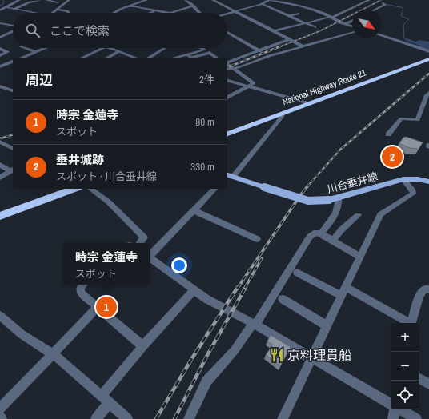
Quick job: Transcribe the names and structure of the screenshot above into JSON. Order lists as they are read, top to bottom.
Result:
{
  "streets": {
    "highway": ["National Highway Route 21"],
    "main road": ["川合垂井線"]
  },
  "places": {
    "restaurant": ["京料理貴船"]
  },
  "north": "bottom right",
  "page": {
    "search": "ここで検索",
    "heading": ["周辺", "2件"],
    "list": [
      {
        "mark": "1",
        "name": "時宗 金蓮寺",
        "note": "スポット",
        "value": "80 m"
      },
      {
        "mark": "2",
        "name": "垂井城跡",
        "note": "スポット · 川合垂井線",
        "value": "330 m"
      }
    ],
    "pins": ["2", "1"],
    "popup": ["時宗 金蓮寺", "スポット"],
    "map_buttons": ["+", "−"]
  }
}
